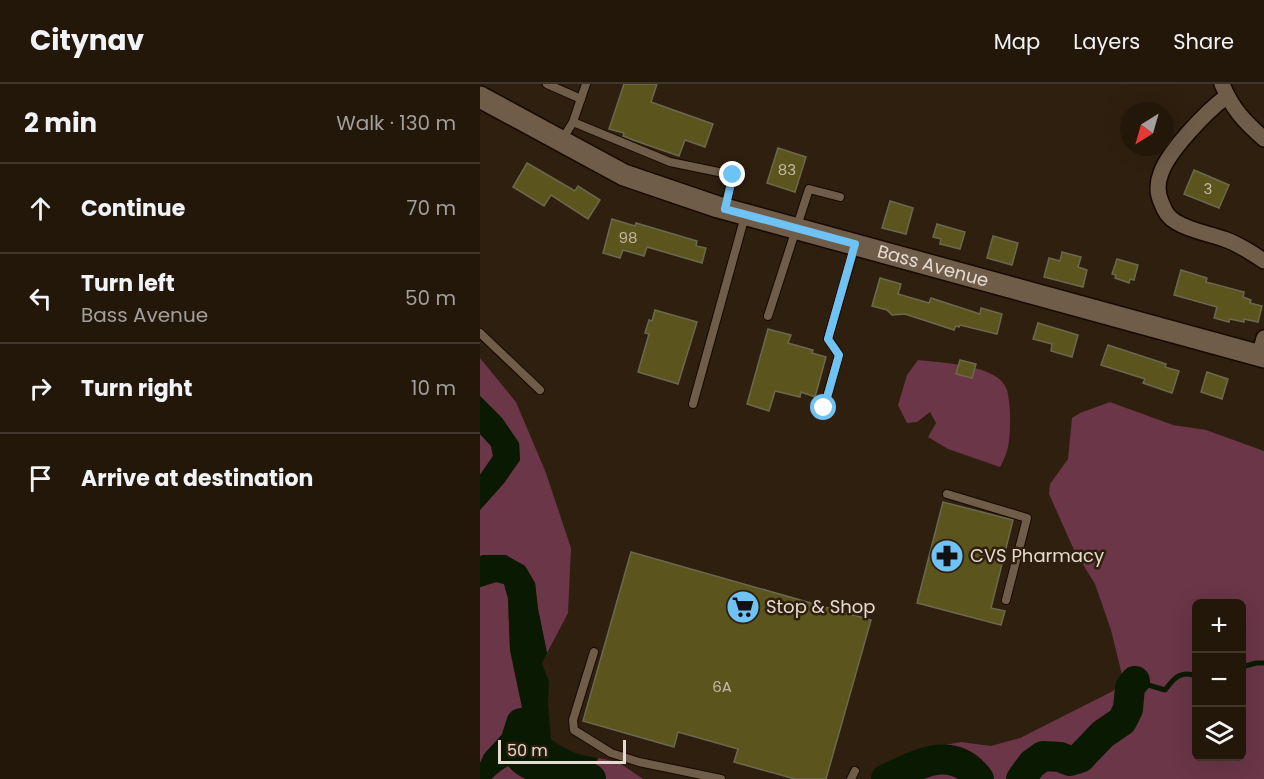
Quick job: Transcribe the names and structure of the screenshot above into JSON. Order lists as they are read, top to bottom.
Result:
{
  "streets": {
    "main road": ["Bass Avenue"]
  },
  "places": {
    "pharmacy": ["CVS Pharmacy"],
    "supermarket": ["Stop & Shop"]
  },
  "house_numbers": [
    "83",
    "3",
    "98",
    "6A"
  ],
  "scale_bar": "50 m",
  "north": "bottom left",
  "page": {
    "header": "Citynav",
    "nav": ["Map", "Layers", "Share"],
    "heading": ["2 min", "Walk · 130 m"],
    "list": [
      ["Continue", "70 m"],
      ["Turn left", "Bass Avenue", "50 m"],
      ["Turn right", "10 m"],
      "Arrive at destination"
    ],
    "map_buttons": ["+", "−"],
    "scale": "50 m"
  }
}
